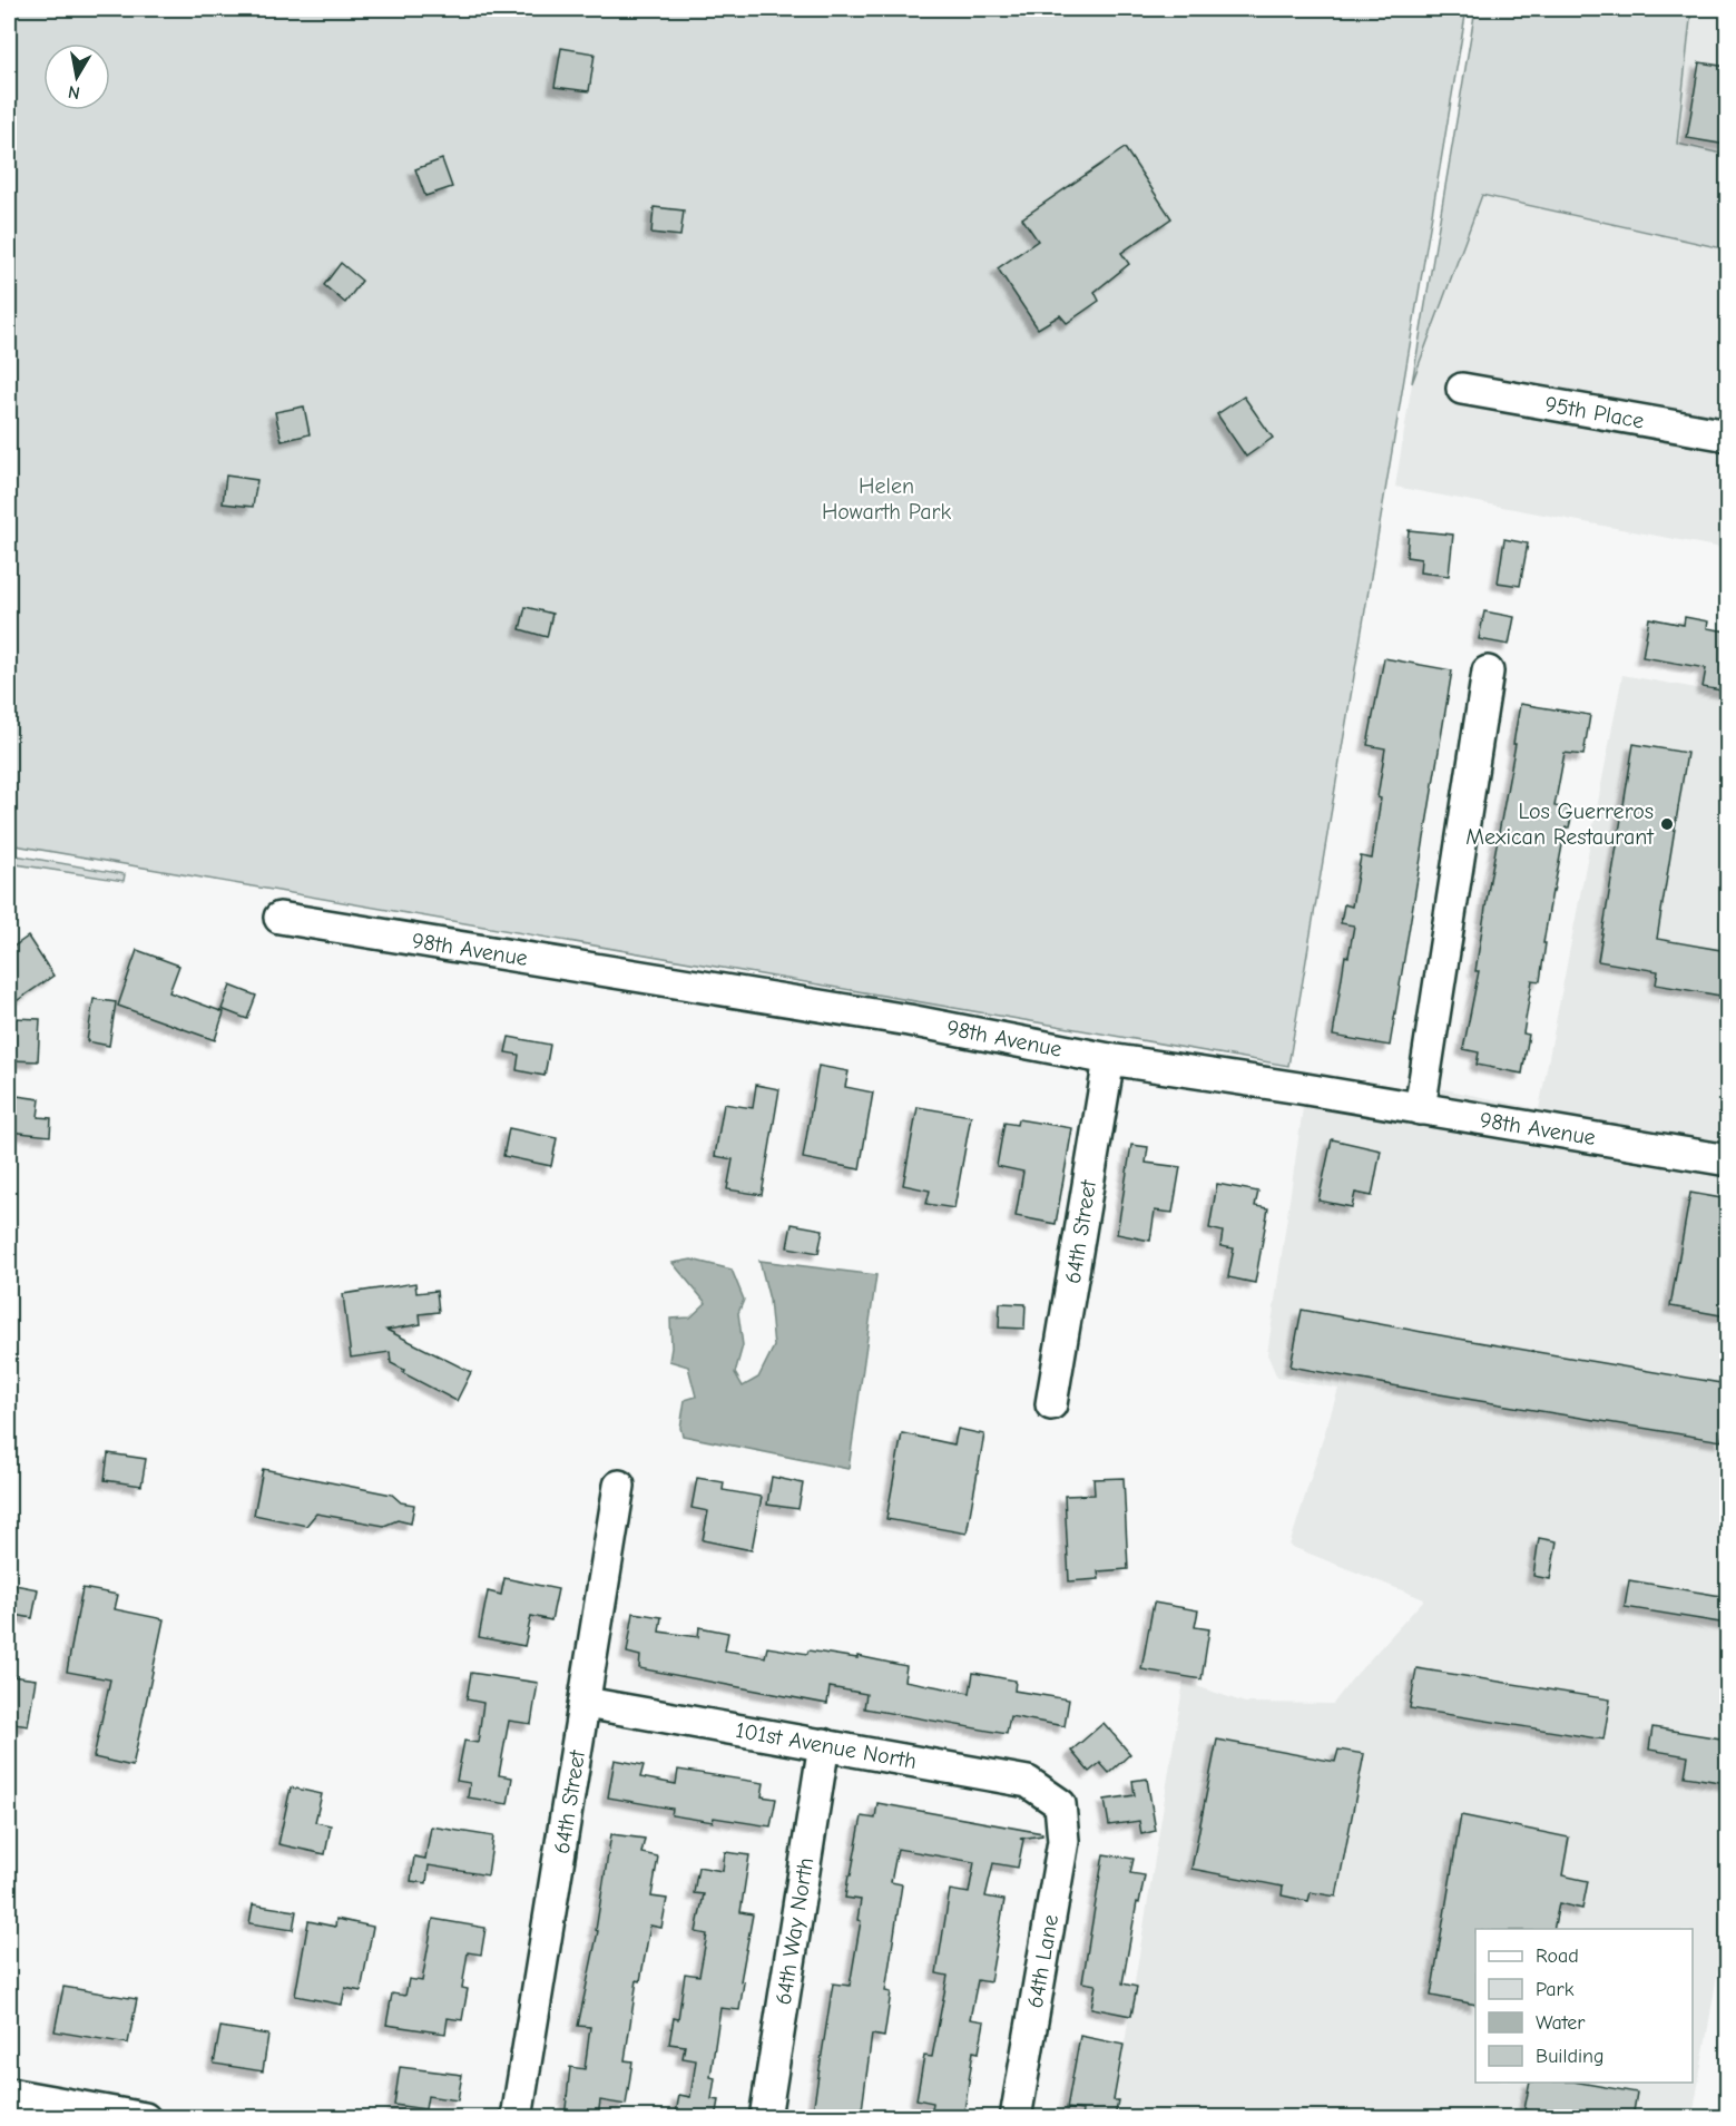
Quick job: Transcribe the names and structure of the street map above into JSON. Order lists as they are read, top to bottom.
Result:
{
  "streets": {
    "street": [
      "95th Place",
      "98th Avenue",
      "64th Street",
      "101st Avenue North",
      "64th Way North",
      "64th Lane"
    ]
  },
  "crossings": [
    ["98th Avenue", "64th Street"],
    ["64th Street", "101st Avenue North"],
    ["101st Avenue North", "64th Way North"],
    ["101st Avenue North", "64th Lane"]
  ],
  "parks": ["Helen Howarth Park"],
  "places": ["Los Guerreros Mexican Restaurant"],
  "legend": [
    "Road",
    "Park",
    "Water",
    "Building"
  ],
  "north": "bottom"
}
